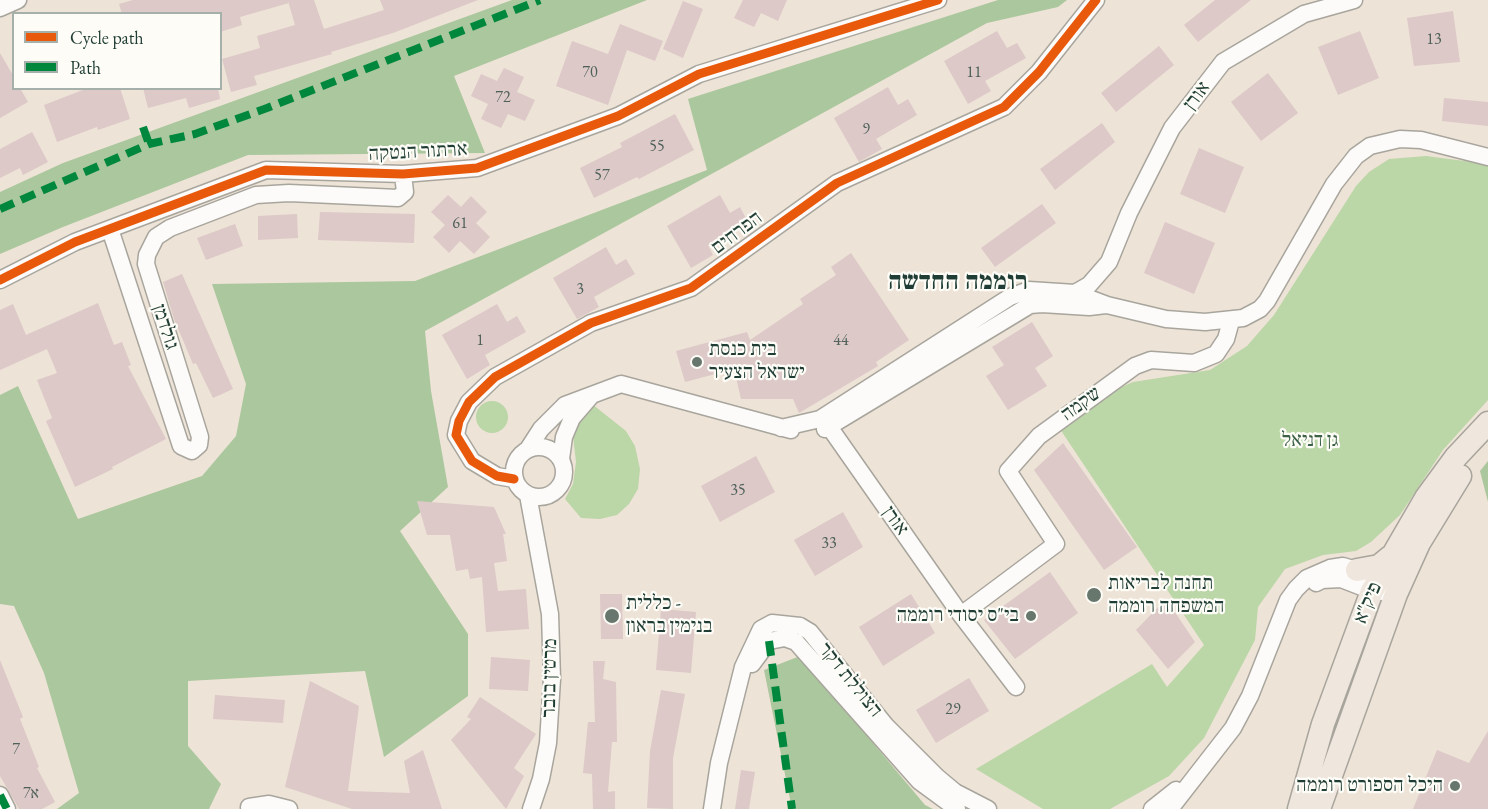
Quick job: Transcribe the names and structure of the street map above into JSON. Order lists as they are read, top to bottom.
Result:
{
  "streets": {
    "main road": ["פיק\"א"],
    "street": [
      "אורן",
      "ארתור הנטקה",
      "הפרחים",
      "גולדמן",
      "שקמה",
      "מרטין בובר",
      "הצוללת דקר"
    ]
  },
  "crossings": [
    ["אורן", "שקמה"],
    ["ארתור הנטקה", "גולדמן"],
    ["הפרחים", "מרטין בובר"]
  ],
  "districts": ["רוממה החדשה"],
  "parks": ["גן דניאל"],
  "places": [
    "בית כנסת ישראל הצעיר",
    "תחנה לבריאות המשפחה רוממה",
    "כללית - בנימין בראון",
    "בי\"ס יסודי רוממה",
    "היכל הספורט רוממה"
  ],
  "house_numbers": [
    "13",
    "70",
    "11",
    "72",
    "9",
    "55",
    "57",
    "61",
    "3",
    "1",
    "44",
    "35",
    "33",
    "29",
    "7",
    "7א"
  ],
  "legend": ["Cycle path", "Path"]
}
